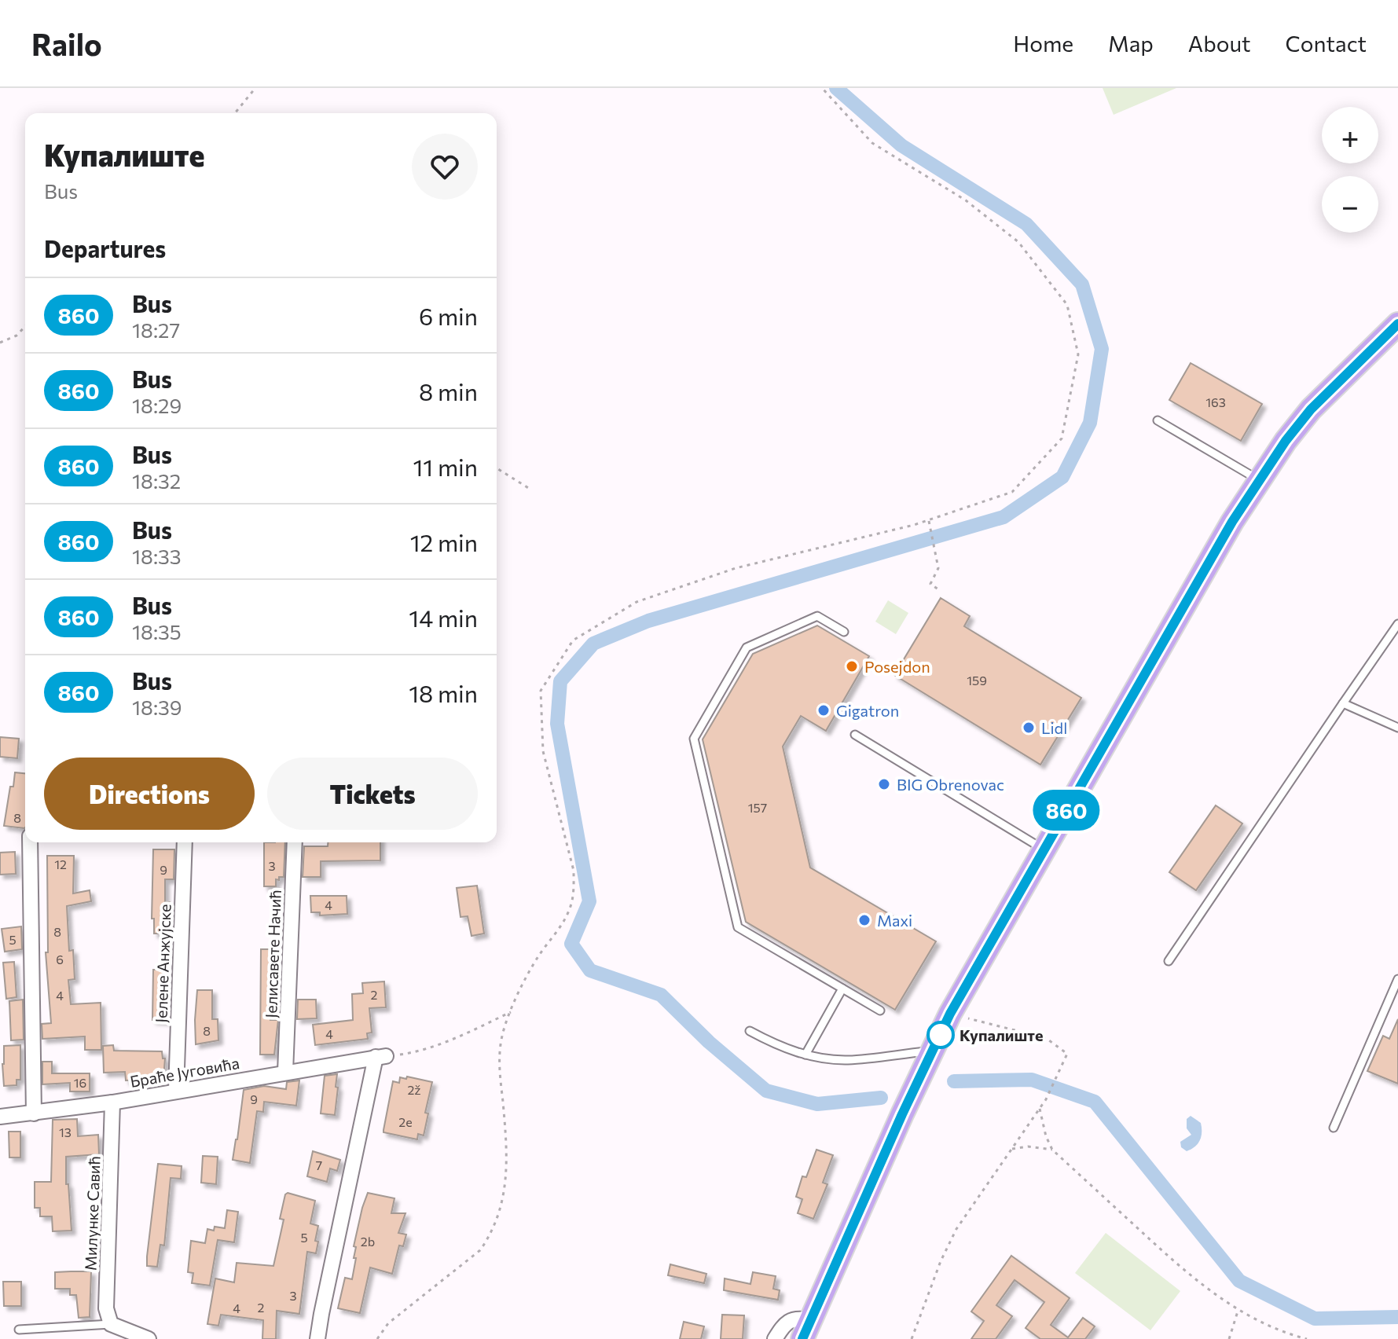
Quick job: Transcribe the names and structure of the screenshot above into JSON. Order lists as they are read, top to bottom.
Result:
{
  "streets": {
    "street": [
      "Јелисавете Начић",
      "Јелене Анжујске",
      "Браће Југовића",
      "Милунке Савић"
    ]
  },
  "crossings": [
    ["Јелисавете Начић", "Браће Југовића"],
    ["Јелене Анжујске", "Браће Југовића"],
    ["Браће Југовића", "Милунке Савић"]
  ],
  "places": [
    "Posejdon",
    "Gigatron",
    "Lidl",
    "BIG Obrenovac",
    "Maxi",
    "Купалиште"
  ],
  "lines": ["bus line 860"],
  "house_numbers": [
    "163",
    "159",
    "157",
    "8",
    "12",
    "3",
    "9",
    "4",
    "8",
    "5",
    "6",
    "2",
    "4",
    "8",
    "4",
    "16",
    "2ž",
    "9",
    "2e",
    "13",
    "7",
    "5",
    "2b",
    "3",
    "2",
    "4"
  ],
  "page": {
    "header": "Railo",
    "nav": [
      "Home",
      "Map",
      "About",
      "Contact"
    ],
    "on_map": "860",
    "map_buttons": ["+", "−"],
    "heading": [
      ["Купалиште", "Bus"],
      "Departures"
    ],
    "list": [
      {
        "mark": "860",
        "name": "Bus",
        "note": "18:27",
        "value": "6 min"
      },
      {
        "mark": "860",
        "name": "Bus",
        "note": "18:29",
        "value": "8 min"
      },
      {
        "mark": "860",
        "name": "Bus",
        "note": "18:32",
        "value": "11 min"
      },
      {
        "mark": "860",
        "name": "Bus",
        "note": "18:33",
        "value": "12 min"
      },
      {
        "mark": "860",
        "name": "Bus",
        "note": "18:35",
        "value": "14 min"
      },
      {
        "mark": "860",
        "name": "Bus",
        "note": "18:39",
        "value": "18 min"
      }
    ],
    "buttons": ["Directions", "Tickets"]
  }
}
